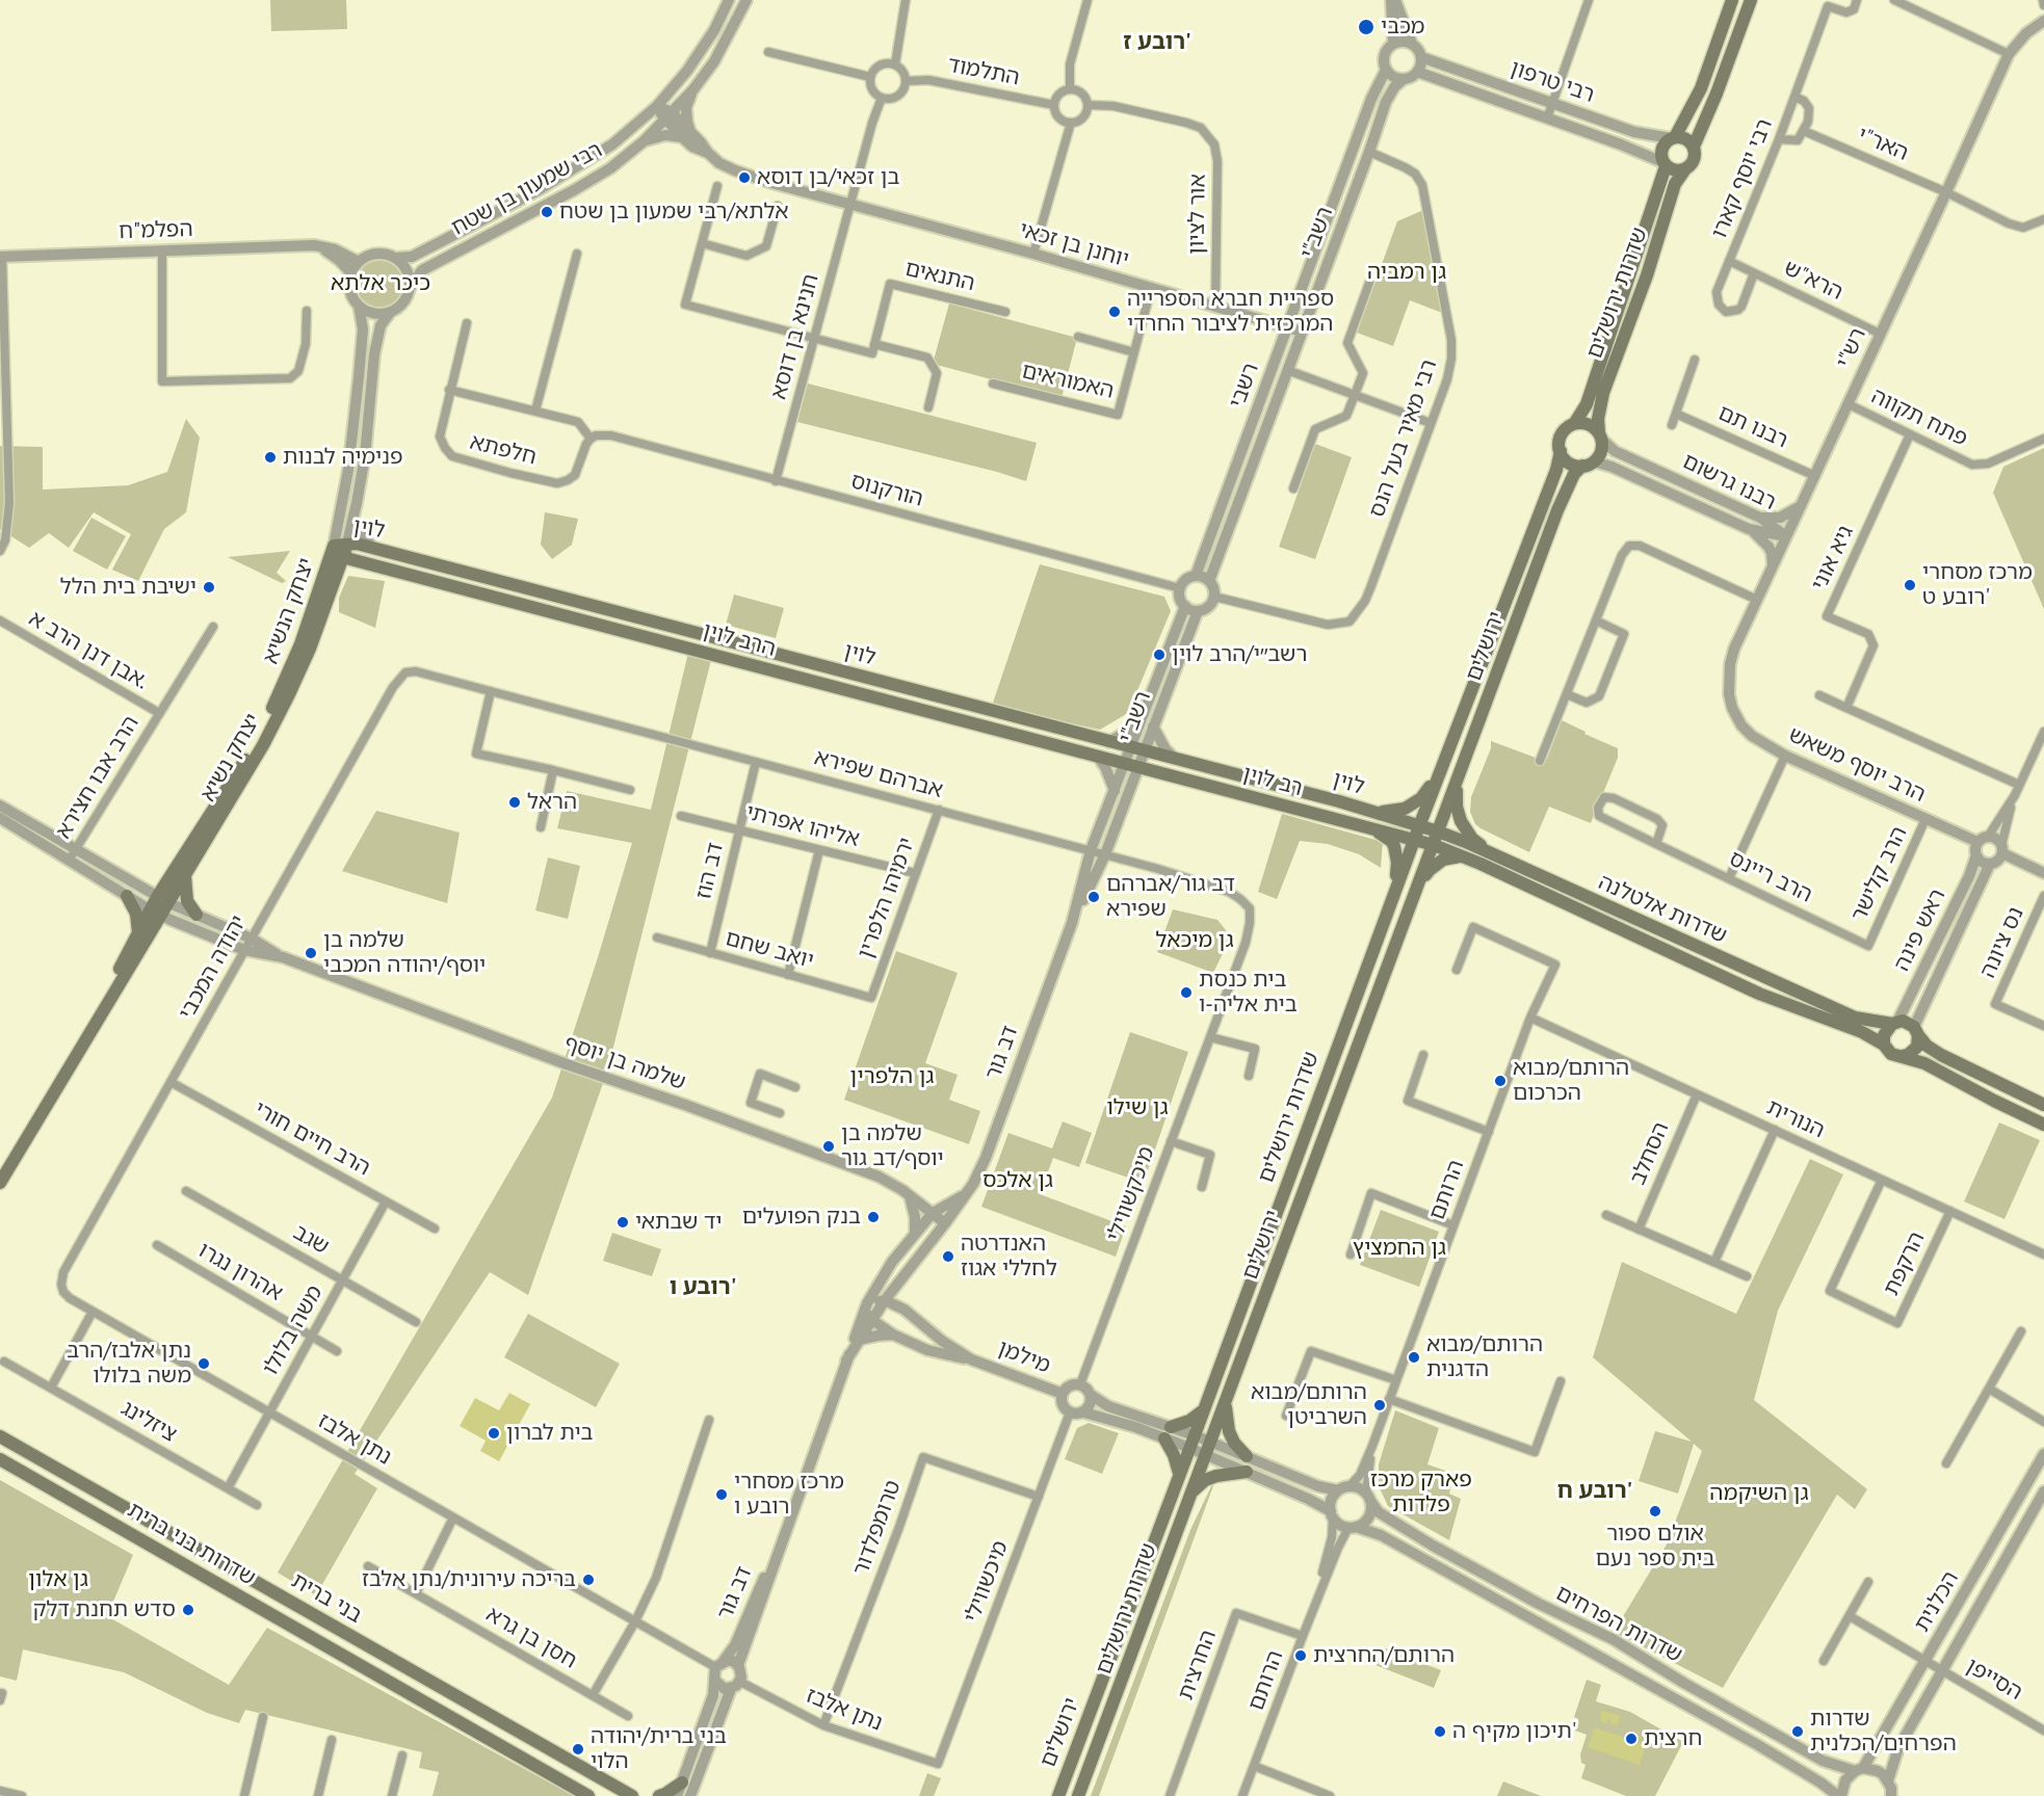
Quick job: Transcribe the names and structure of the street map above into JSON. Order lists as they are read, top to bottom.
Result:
{
  "streets": {
    "main road": [
      "שדרות ירושלים",
      "לוין",
      "יצחק הנשיא",
      "הרב לוין",
      "ירושלים",
      "יצחק נשיא",
      "רב לוין",
      "שדרות אלטלנה",
      "שדרות בני ברית",
      "בני ברית"
    ],
    "street": [
      "התלמוד",
      "רבי טרפון",
      "האר\"י",
      "רבי יוסף קארו",
      "רבי שמעון בן שטח",
      "אור לציון",
      "הפלמ\"ח",
      "רשב\"י",
      "יוחנן בן זכאי",
      "התנאים",
      "הרא\"ש",
      "חנינא בן דוסא",
      "רש\"י",
      "האמוראים",
      "רשבי",
      "פתח תקווה",
      "רבנו תם",
      "רבי מאיר בעל הנס",
      "חלפתא",
      "רבנו גרשום",
      "הורקנוס",
      "גיא אוני",
      "אבן דנן הרב א.",
      "הרב יוסף משאש",
      "אברהם שפירא",
      "הרב אבו חצירא",
      "אליהו אפרתי",
      "דב הוז",
      "הרב קלישר",
      "הרב ריינס",
      "ירמיהו הלפרין",
      "ראש פינה",
      "נס ציונה",
      "יואב שחם",
      "יהודה המכבי",
      "דב גור",
      "שלמה בן יוסף",
      "הנורית",
      "הרב חיים חורי",
      "הסחלב",
      "הרותם",
      "מיכקשווילי",
      "שגב",
      "הרקפת",
      "אהרון נגרו",
      "משה בלולו",
      "מילמן",
      "ציזלינג",
      "נתן אלבז",
      "טרומפלדור",
      "מיכשווילי",
      "הכלנית",
      "שדרות הפרחים",
      "חסן בן גרא",
      "החרצית",
      "הסייפן"
    ]
  },
  "crossings": [
    ["התלמוד", "אור לציון"],
    ["התלמוד", "חנינא בן דוסא"],
    ["רבי טרפון", "רשב\"י"],
    ["רבי טרפון", "שדרות ירושלים"],
    ["רבי טרפון", "רשבי"],
    ["האר\"י", "רש\"י"],
    ["רבי יוסף קארו", "הרא\"ש"],
    ["רבי שמעון בן שטח", "הפלמ\"ח"],
    ["רבי שמעון בן שטח", "יוחנן בן זכאי"],
    ["רבי שמעון בן שטח", "יצחק הנשיא"],
    ["רבי שמעון בן שטח", "יצחק נשיא"],
    ["אור לציון", "יוחנן בן זכאי"],
    ["הפלמ\"ח", "יצחק הנשיא"],
    ["הפלמ\"ח", "יצחק נשיא"],
    ["רשב\"י", "יוחנן בן זכאי"],
    ["רשב\"י", "רשבי"],
    ["רשב\"י", "רבי מאיר בעל הנס"],
    ["רשב\"י", "הורקנוס"],
    ["רשב\"י", "לוין"],
    ["רשב\"י", "הרב לוין"],
    ["רשב\"י", "רב לוין"],
    ["רשב\"י", "דב גור"],
    ["יוחנן בן זכאי", "חנינא בן דוסא"],
    ["יוחנן בן זכאי", "האמוראים"],
    ["יוחנן בן זכאי", "רשבי"],
    ["הרא\"ש", "רש\"י"],
    ["שדרות ירושלים", "רבנו גרשום"],
    ["שדרות ירושלים", "לוין"],
    ["שדרות ירושלים", "ירושלים"],
    ["שדרות ירושלים", "רב לוין"],
    ["שדרות ירושלים", "שדרות אלטלנה"],
    ["חנינא בן דוסא", "הורקנוס"],
    ["רש\"י", "פתח תקווה"],
    ["רש\"י", "רבנו תם"],
    ["רש\"י", "רבנו גרשום"],
    ["רש\"י", "הרב יוסף משאש"],
    ["רשבי", "רבי מאיר בעל הנס"],
    ["רשבי", "הורקנוס"],
    ["פתח תקווה", "גיא אוני"],
    ["רבי מאיר בעל הנס", "הורקנוס"],
    ["חלפתא", "הורקנוס"],
    ["רבנו גרשום", "ירושלים"],
    ["לוין", "יצחק הנשיא"],
    ["לוין", "יצחק נשיא"],
    ["לוין", "שדרות אלטלנה"],
    ["לוין", "דב גור"],
    ["יצחק הנשיא", "יצחק נשיא"],
    ["יצחק הנשיא", "שלמה בן יוסף"],
    ["הרב לוין", "יצחק נשיא"],
    ["הרב לוין", "רב לוין"],
    ["הרב לוין", "דב גור"],
    ["ירושלים", "רב לוין"],
    ["ירושלים", "שדרות אלטלנה"],
    ["אבן דנן הרב א.", "הרב אבו חצירא"],
    ["יצחק נשיא", "שלמה בן יוסף"],
    ["הרב יוסף משאש", "הרב קלישר"],
    ["הרב יוסף משאש", "ראש פינה"],
    ["אברהם שפירא", "דב הוז"],
    ["אברהם שפירא", "ירמיהו הלפרין"],
    ["אברהם שפירא", "יהודה המכבי"],
    ["אברהם שפירא", "דב גור"],
    ["אברהם שפירא", "מיכקשווילי"],
    ["הרב אבו חצירא", "שלמה בן יוסף"],
    ["רב לוין", "שדרות אלטלנה"],
    ["רב לוין", "דב גור"],
    ["אליהו אפרתי", "דב הוז"],
    ["אליהו אפרתי", "ירמיהו הלפרין"],
    ["דב הוז", "יואב שחם"],
    ["הרב קלישר", "הרב ריינס"],
    ["ירמיהו הלפרין", "יואב שחם"],
    ["שדרות אלטלנה", "ראש פינה"],
    ["יהודה המכבי", "שלמה בן יוסף"],
    ["יהודה המכבי", "הרב חיים חורי"],
    ["יהודה המכבי", "נתן אלבז"],
    ["דב גור", "שלמה בן יוסף"],
    ["דב גור", "נתן אלבז"],
    ["הנורית", "הסחלב"],
    ["הנורית", "הרותם"],
    ["הנורית", "הרקפת"],
    ["הרב חיים חורי", "משה בלולו"],
    ["הרותם", "שדרות הפרחים"],
    ["הרותם", "החרצית"],
    ["מיכקשווילי", "מילמן"],
    ["מיכקשווילי", "מיכשווילי"],
    ["שגב", "משה בלולו"],
    ["אהרון נגרו", "משה בלולו"],
    ["משה בלולו", "נתן אלבז"],
    ["מילמן", "מיכשווילי"],
    ["נתן אלבז", "טרומפלדור"],
    ["נתן אלבז", "מיכשווילי"],
    ["טרומפלדור", "מיכשווילי"],
    ["הכלנית", "שדרות הפרחים"],
    ["הכלנית", "הסייפן"]
  ],
  "districts": ["רובע ז'", "רובע ו'", "רובע ח'"],
  "parks": [
    "גן רמביה",
    "כיכר אלתא",
    "גן מיכאל",
    "גן הלפרין",
    "גן שילו",
    "גן אלכס",
    "גן החמציץ",
    "פארק מרכז פלדות",
    "גן השיקמה",
    "גן אלון"
  ],
  "places": [
    "מכבי",
    "בן זכאי/בן דוסא",
    "אלתא/רבי שמעון בן שטח",
    "ספריית חברא הספרייה המרכזית לציבור החרדי",
    "פנימיה לבנות",
    "מרכז מסחרי רובע ט'",
    "ישיבת בית הלל",
    "רשב״י/הרב לוין",
    "הראל",
    "דב גור/אברהם שפירא",
    "שלמה בן יוסף/יהודה המכבי",
    "בית כנסת בית אליה-ו",
    "הרותם/מבוא הכרכום",
    "שלמה בן יוסף/דב גור",
    "בנק הפועלים",
    "יד שבתאי",
    "האנדרטה לחללי אגוז",
    "הרותם/מבוא הדגנית",
    "נתן אלבז/הרב משה בלולו",
    "הרותם/מבוא השרביטן",
    "בית לברון",
    "מרכז מסחרי רובע ו",
    "אולם ספור בית ספר נעם",
    "בריכה עירונית/נתן אלבז",
    "סדש תחנת דלק",
    "הרותם/החרצית",
    "תיכון מקיף ה'",
    "שדרות הפרחים/הכלנית",
    "חרצית",
    "בני ברית/יהודה הלוי"
  ]
}
